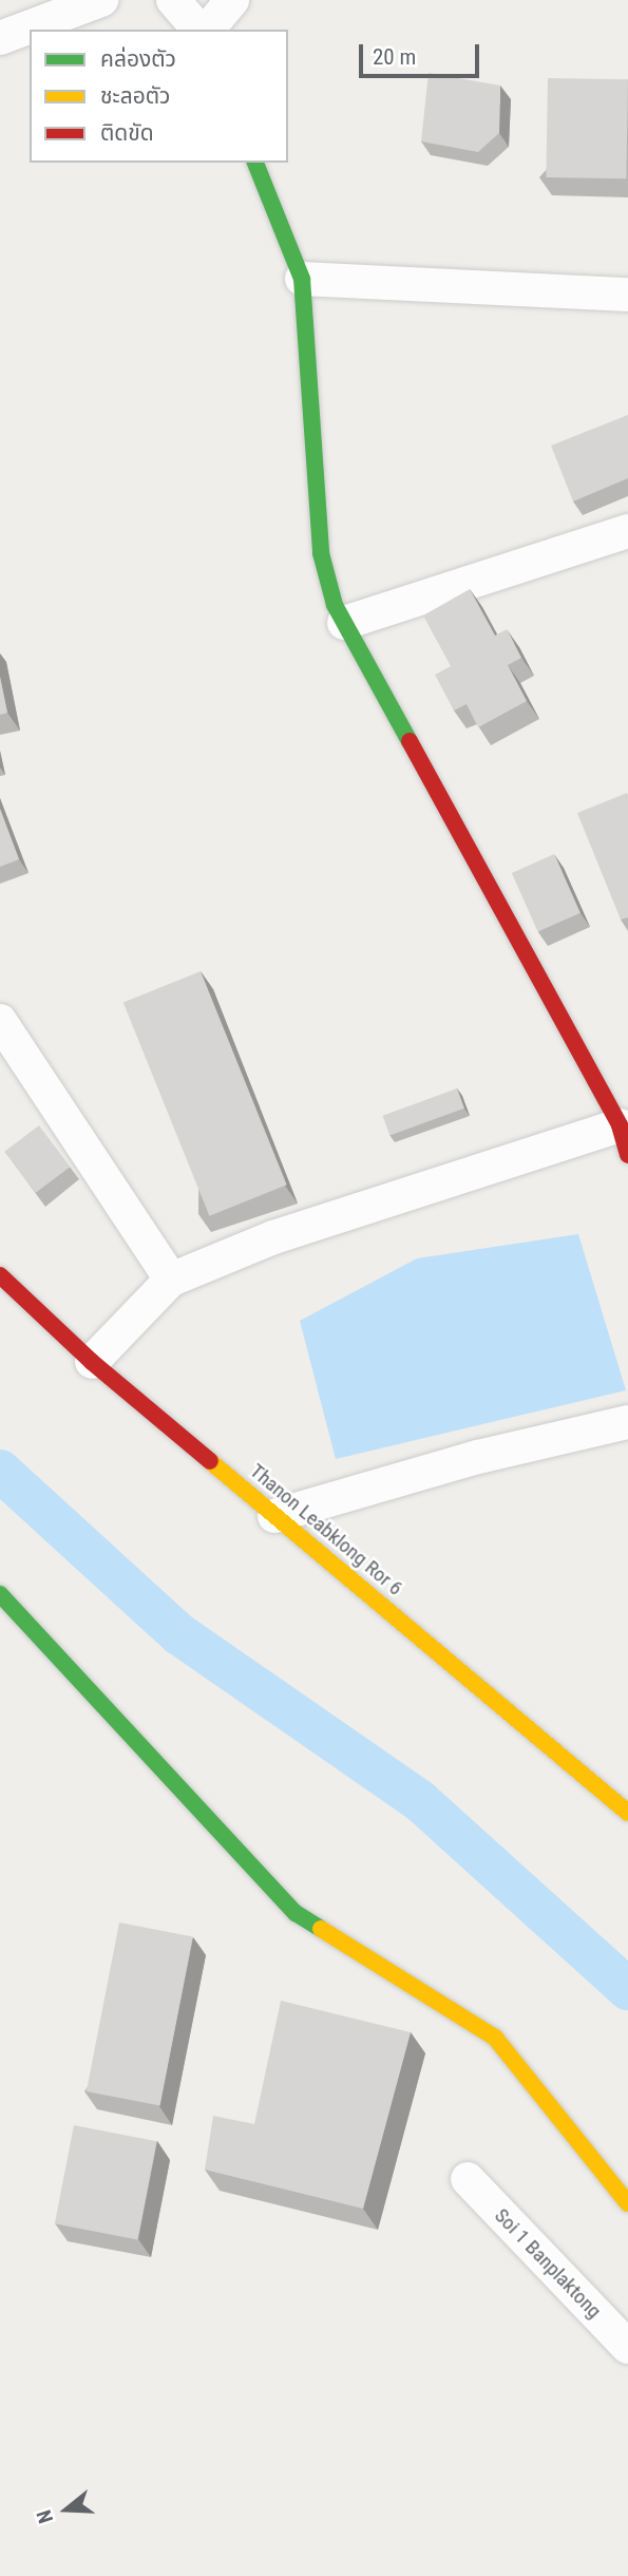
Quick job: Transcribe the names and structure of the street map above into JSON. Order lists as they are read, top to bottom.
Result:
{
  "streets": {
    "street": ["Thanon Leabklong Ror 6", "Soi 1 Banplaktong"]
  },
  "legend": ["คล่องตัว", "ชะลอตัว", "ติดขัด"],
  "scale_bar": "20 m",
  "north": "left"
}
